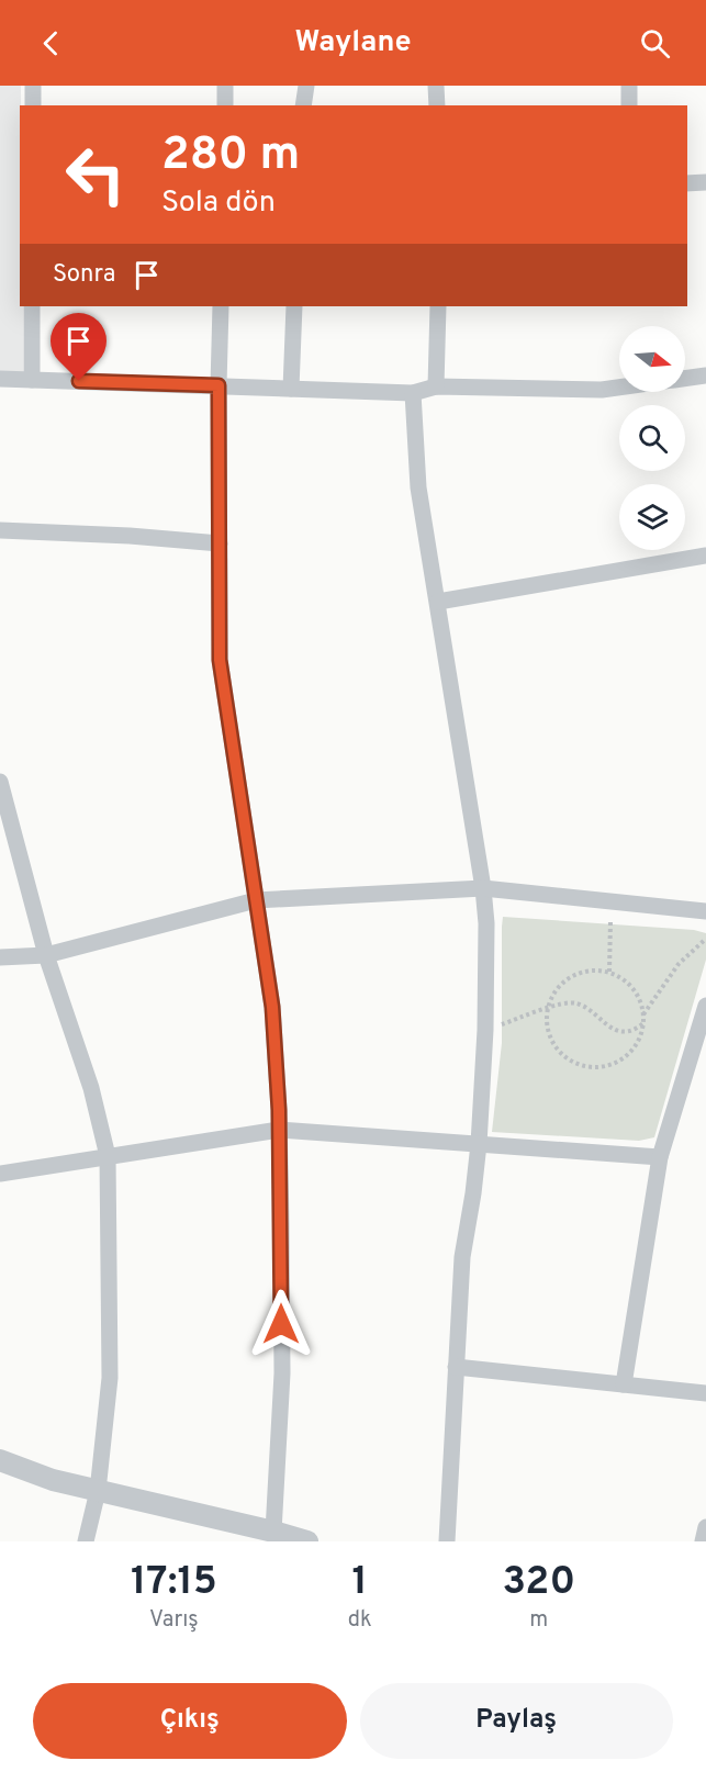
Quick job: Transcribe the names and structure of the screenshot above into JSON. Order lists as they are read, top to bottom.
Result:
{
  "north": "right",
  "page": {
    "header": "Waylane",
    "turn": ["280 m", "Sola dön"],
    "then": "Sonra",
    "eta": [
      "17:15",
      "Varış",
      "1",
      "dk",
      "320",
      "m"
    ],
    "buttons": ["Çıkış", "Paylaş"]
  }
}
